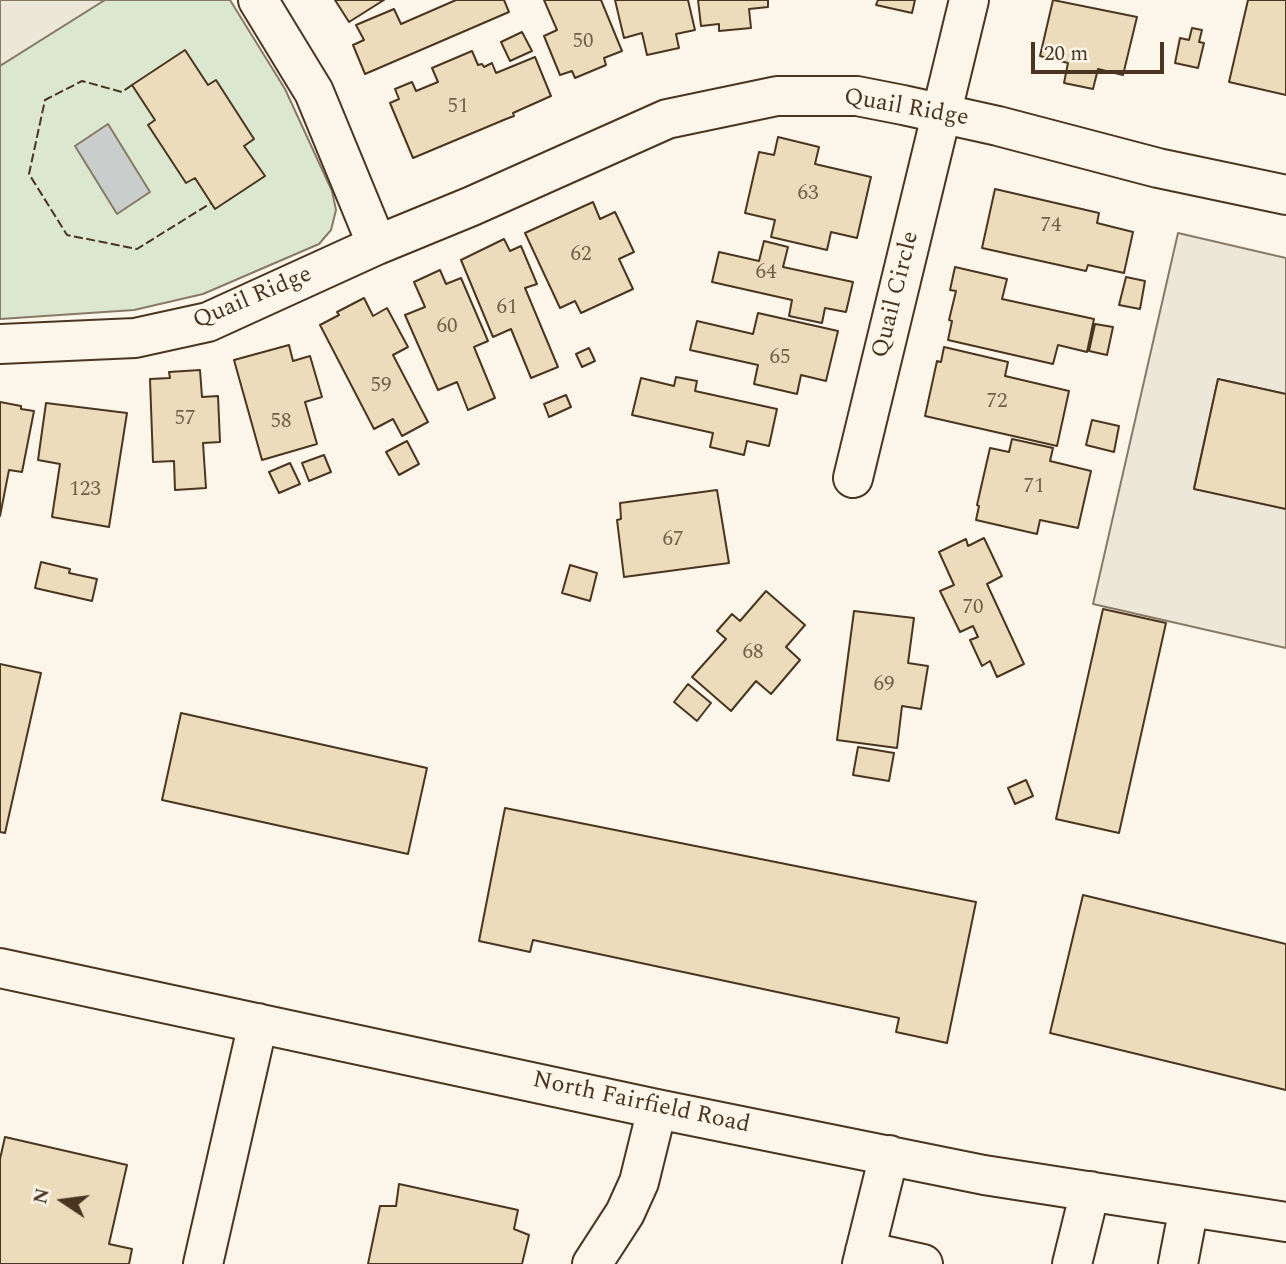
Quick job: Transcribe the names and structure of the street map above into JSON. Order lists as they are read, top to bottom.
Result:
{
  "streets": {
    "street": ["Quail Ridge", "Quail Circle", "North Fairfield Road"]
  },
  "crossings": [
    ["Quail Ridge", "Quail Circle"]
  ],
  "house_numbers": [
    "50",
    "51",
    "63",
    "74",
    "62",
    "64",
    "61",
    "60",
    "65",
    "59",
    "72",
    "57",
    "58",
    "71",
    "123",
    "67",
    "70",
    "68",
    "69"
  ],
  "scale_bar": "20 m",
  "north": "left"
}
